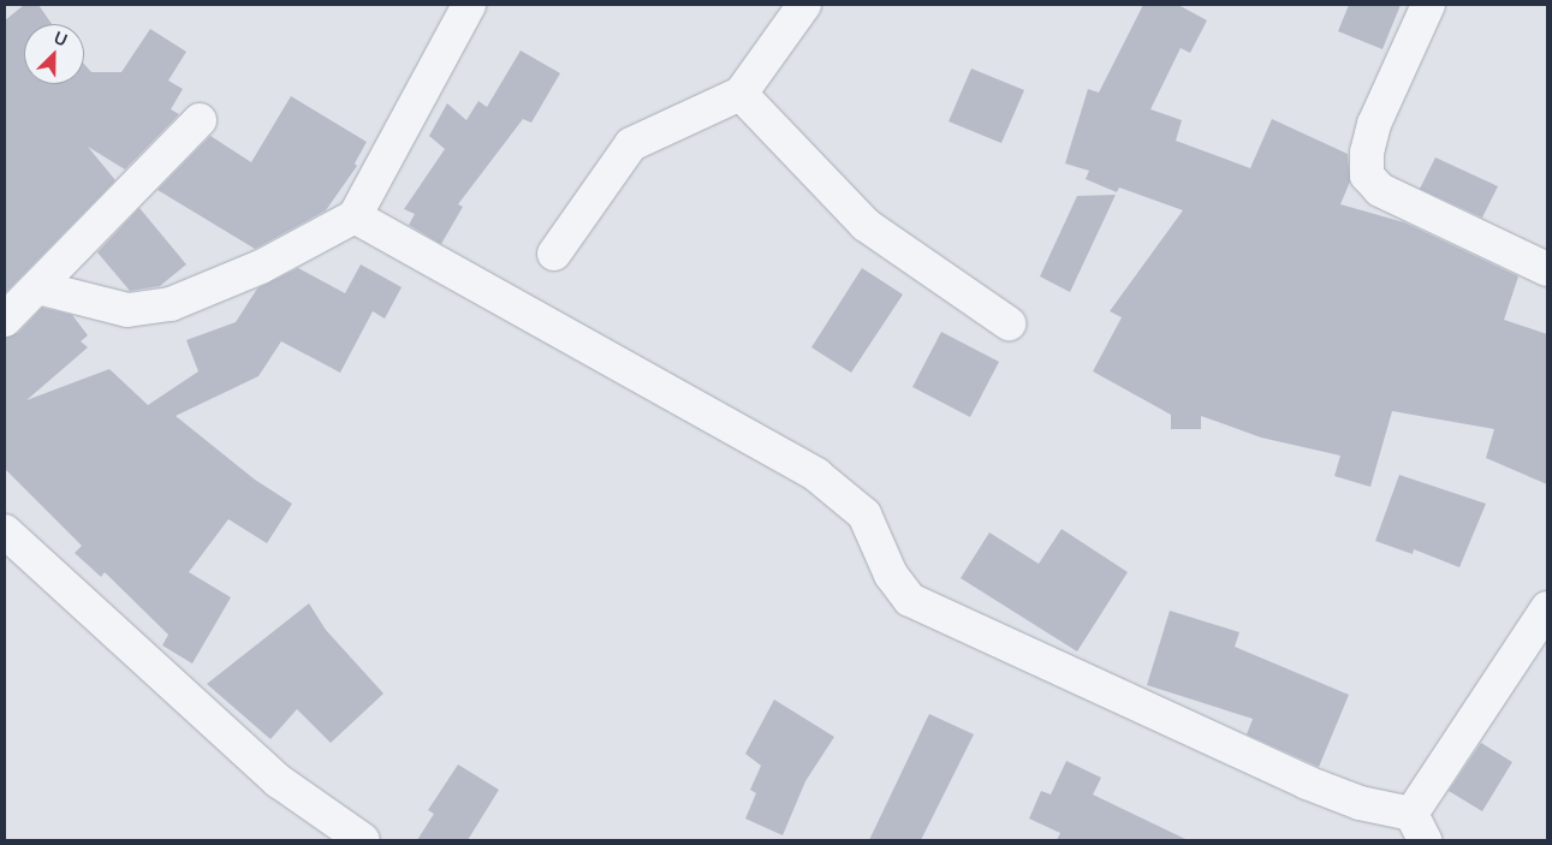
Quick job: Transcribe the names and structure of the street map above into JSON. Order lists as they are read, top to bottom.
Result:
{
  "north": "top right"
}
